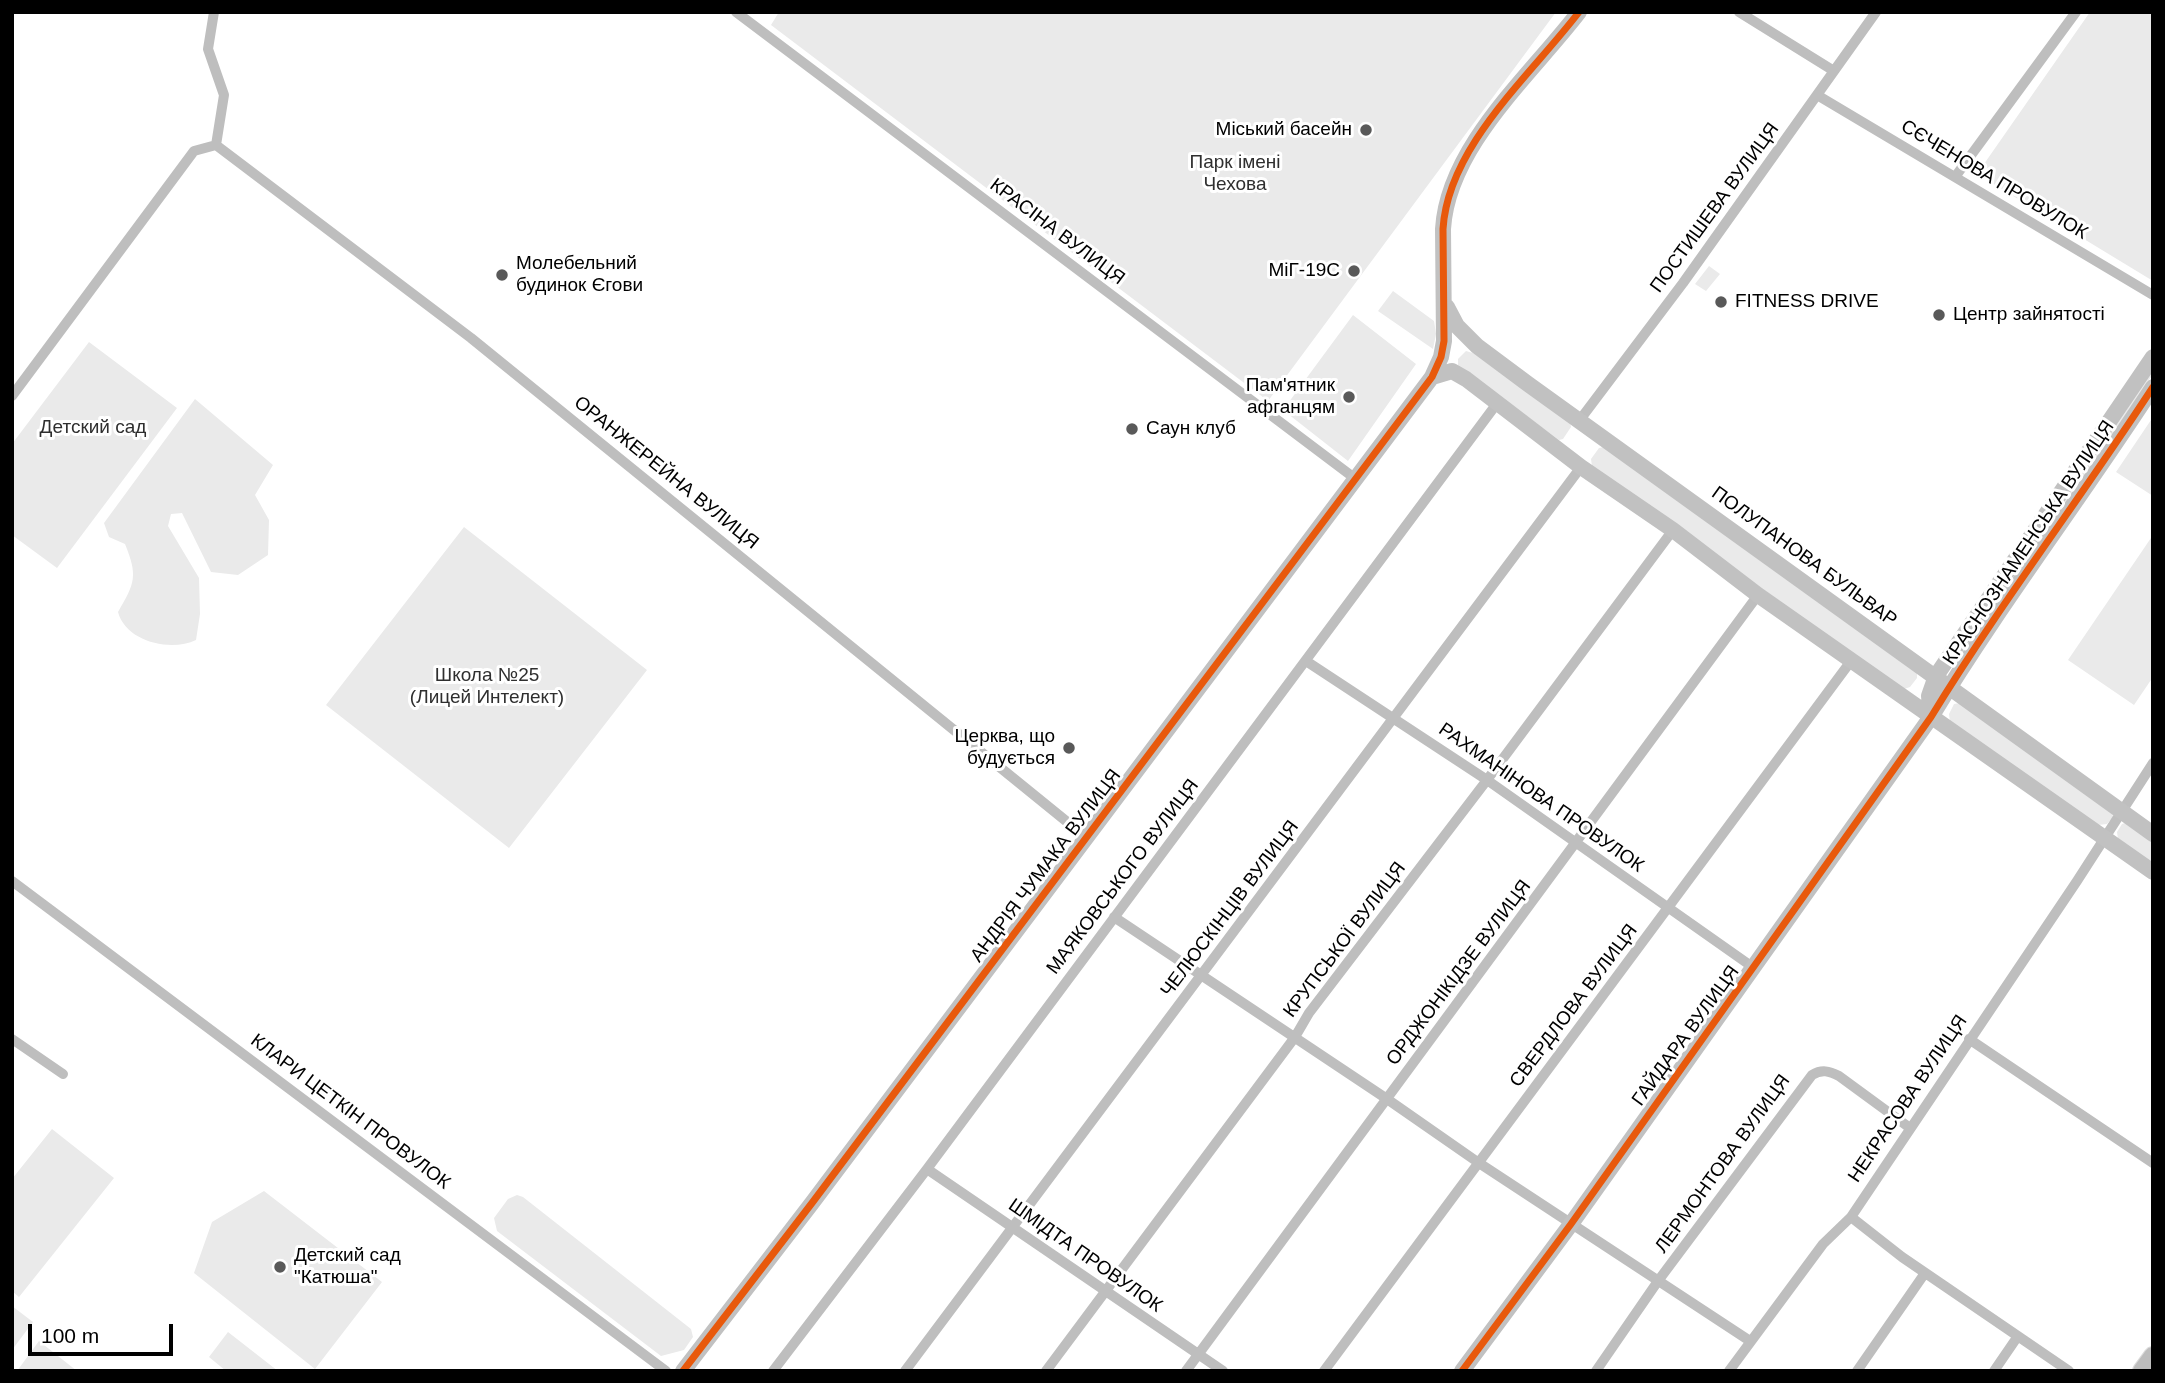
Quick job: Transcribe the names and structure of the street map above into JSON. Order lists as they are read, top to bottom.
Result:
{
  "streets": {
    "street": [
      "СЄЧЕНОВА ПРОВУЛОК",
      "ПОСТИШЕВА ВУЛИЦЯ",
      "КРАСІНА ВУЛИЦЯ",
      "ОРАНЖЕРЕЙНА ВУЛИЦЯ",
      "КРАСНОЗНАМЕНСЬКА ВУЛИЦЯ",
      "ПОЛУПАНОВА БУЛЬВАР",
      "РАХМАНІНОВА ПРОВУЛОК",
      "АНДРІЯ ЧУМАКА ВУЛИЦЯ",
      "МАЯКОВСЬКОГО ВУЛИЦЯ",
      "ЧЕЛЮСКІНЦІВ ВУЛИЦЯ",
      "КРУПСЬКОЇ ВУЛИЦЯ",
      "ОРДЖОНІКІДЗЕ ВУЛИЦЯ",
      "СВЕРДЛОВА ВУЛИЦЯ",
      "ГАЙДАРА ВУЛИЦЯ",
      "НЕКРАСОВА ВУЛИЦЯ",
      "КЛАРИ ЦЕТКІН ПРОВУЛОК",
      "ЛЕРМОНТОВА ВУЛИЦЯ",
      "ШМІДТА ПРОВУЛОК"
    ]
  },
  "crossings": [
    ["СЄЧЕНОВА ПРОВУЛОК", "ПОСТИШЕВА ВУЛИЦЯ"],
    ["ПОСТИШЕВА ВУЛИЦЯ", "ПОЛУПАНОВА БУЛЬВАР"],
    ["КРАСІНА ВУЛИЦЯ", "АНДРІЯ ЧУМАКА ВУЛИЦЯ"],
    ["ОРАНЖЕРЕЙНА ВУЛИЦЯ", "АНДРІЯ ЧУМАКА ВУЛИЦЯ"],
    ["КРАСНОЗНАМЕНСЬКА ВУЛИЦЯ", "ПОЛУПАНОВА БУЛЬВАР"],
    ["КРАСНОЗНАМЕНСЬКА ВУЛИЦЯ", "ГАЙДАРА ВУЛИЦЯ"],
    ["ПОЛУПАНОВА БУЛЬВАР", "АНДРІЯ ЧУМАКА ВУЛИЦЯ"],
    ["ПОЛУПАНОВА БУЛЬВАР", "НЕКРАСОВА ВУЛИЦЯ"],
    ["РАХМАНІНОВА ПРОВУЛОК", "МАЯКОВСЬКОГО ВУЛИЦЯ"],
    ["РАХМАНІНОВА ПРОВУЛОК", "ЧЕЛЮСКІНЦІВ ВУЛИЦЯ"],
    ["РАХМАНІНОВА ПРОВУЛОК", "КРУПСЬКОЇ ВУЛИЦЯ"],
    ["РАХМАНІНОВА ПРОВУЛОК", "ОРДЖОНІКІДЗЕ ВУЛИЦЯ"],
    ["РАХМАНІНОВА ПРОВУЛОК", "СВЕРДЛОВА ВУЛИЦЯ"],
    ["РАХМАНІНОВА ПРОВУЛОК", "ГАЙДАРА ВУЛИЦЯ"],
    ["МАЯКОВСЬКОГО ВУЛИЦЯ", "ШМІДТА ПРОВУЛОК"],
    ["ЧЕЛЮСКІНЦІВ ВУЛИЦЯ", "ШМІДТА ПРОВУЛОК"],
    ["КРУПСЬКОЇ ВУЛИЦЯ", "ШМІДТА ПРОВУЛОК"],
    ["ОРДЖОНІКІДЗЕ ВУЛИЦЯ", "ШМІДТА ПРОВУЛОК"],
    ["НЕКРАСОВА ВУЛИЦЯ", "ЛЕРМОНТОВА ВУЛИЦЯ"]
  ],
  "parks": ["Парк імені Чехова", "Детский сад", "Школа №25 (Лицей Интелект)"],
  "places": [
    "Міський басейн",
    "МіГ-19С",
    "Молебельний будинок Єгови",
    "FITNESS DRIVE",
    "Центр зайнятості",
    "Пам'ятник афганцям",
    "Саун клуб",
    "Церква, що будується",
    "Детский сад \"Катюша\""
  ],
  "scale_bar": "100 m"
}
